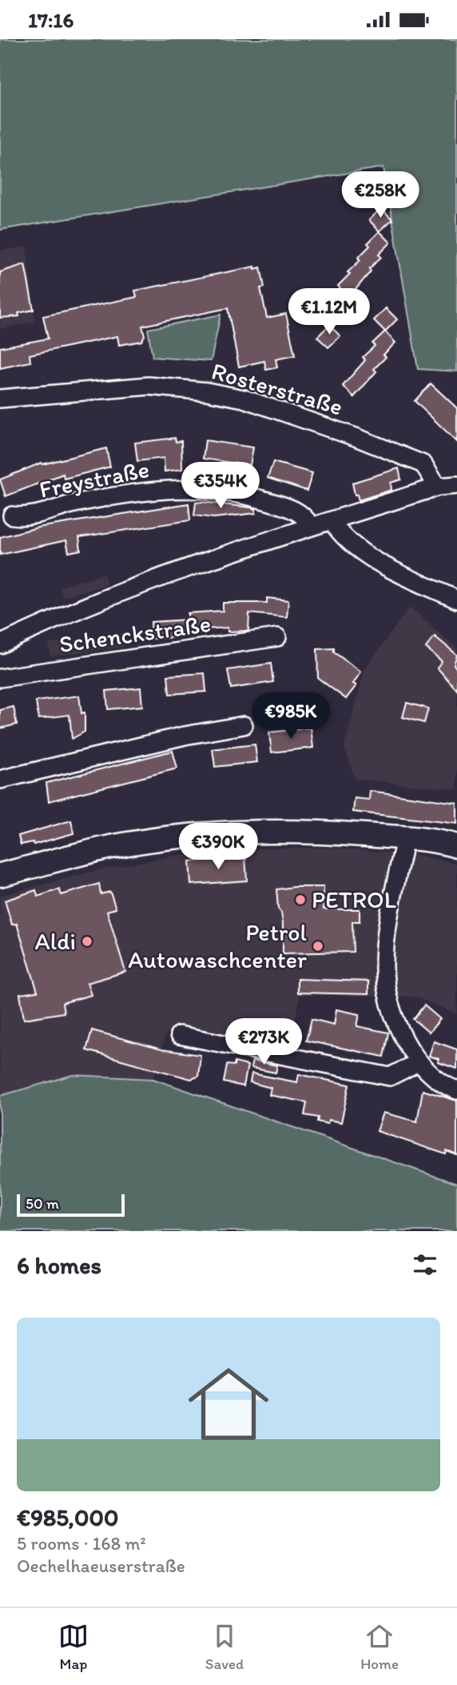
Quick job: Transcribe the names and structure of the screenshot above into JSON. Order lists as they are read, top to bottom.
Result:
{
  "streets": {
    "street": ["Rosterstraße", "Freystraße", "Schenckstraße"]
  },
  "places": ["PETROL", "Aldi", "Petrol Autowaschcenter"],
  "scale_bar": "50 m",
  "page": {
    "status": "17:16",
    "price": [
      "€258K",
      "€1.12M",
      "€354K",
      "€985K",
      "€390K",
      "€273K"
    ],
    "scale": "50 m",
    "heading": "6 homes",
    "list": [
      {
        "name": "€985,000",
        "note": "5 rooms · 168 m² · Oechelhaeuserstraße"
      }
    ],
    "tabs": ["Map", "Saved", "Home"]
  }
}
